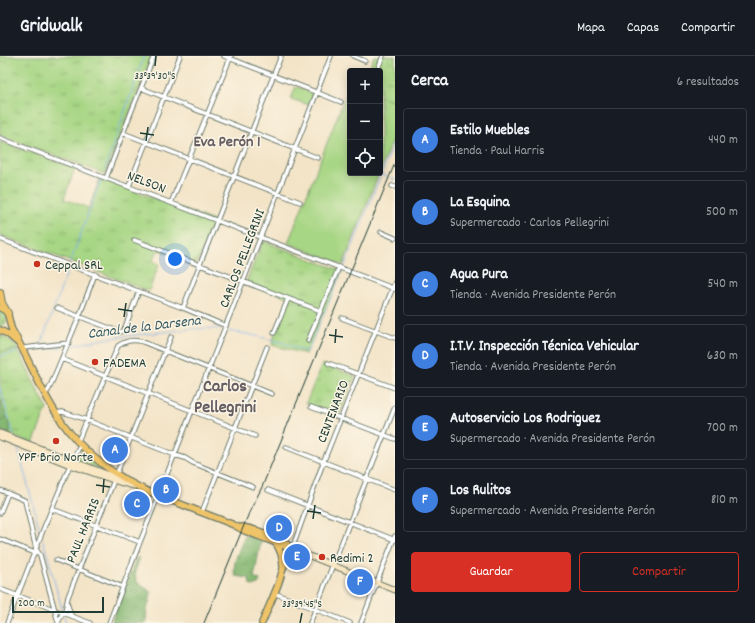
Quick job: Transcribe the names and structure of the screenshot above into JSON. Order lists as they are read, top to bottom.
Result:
{
  "streets": {
    "street": [
      "NELSON",
      "CARLOS PELLEGRINI",
      "CENTENARIO",
      "PAUL HARRIS"
    ]
  },
  "crossings": [
    ["NELSON", "CARLOS PELLEGRINI"],
    ["NELSON", "CENTENARIO"]
  ],
  "districts": ["Eva Perón 1", "Carlos Pellegrini"],
  "water": ["Canal de la Darsena"],
  "places": [
    "Ceppal SRL",
    "FADEMA",
    "YPF Brio Norte",
    "Redimi 2"
  ],
  "scale_bar": "200 m",
  "page": {
    "header": "Gridwalk",
    "nav": ["Mapa", "Capas", "Compartir"],
    "heading": ["Cerca", "6 resultados"],
    "map_buttons": ["+", "−"],
    "list": [
      {
        "mark": "A",
        "name": "Estilo Muebles",
        "note": "Tienda · Paul Harris",
        "value": "440 m"
      },
      {
        "mark": "B",
        "name": "La Esquina",
        "note": "Supermercado · Carlos Pellegrini",
        "value": "500 m"
      },
      {
        "mark": "C",
        "name": "Agua Pura",
        "note": "Tienda · Avenida Presidente Perón",
        "value": "540 m"
      },
      {
        "mark": "D",
        "name": "I.T.V. Inspección Técnica Vehicular",
        "note": "Tienda · Avenida Presidente Perón",
        "value": "630 m"
      },
      {
        "mark": "E",
        "name": "Autoservicio Los Rodriguez",
        "note": "Supermercado · Avenida Presidente Perón",
        "value": "700 m"
      },
      {
        "mark": "F",
        "name": "Los Rulitos",
        "note": "Supermercado · Avenida Presidente Perón",
        "value": "810 m"
      }
    ],
    "pins": [
      "A",
      "B",
      "C",
      "D",
      "E",
      "F"
    ],
    "buttons": ["Guardar", "Compartir"],
    "scale": "200 m"
  },
  "coordinates": ["33°39'30\"S", "33°39'45\"S"]
}
